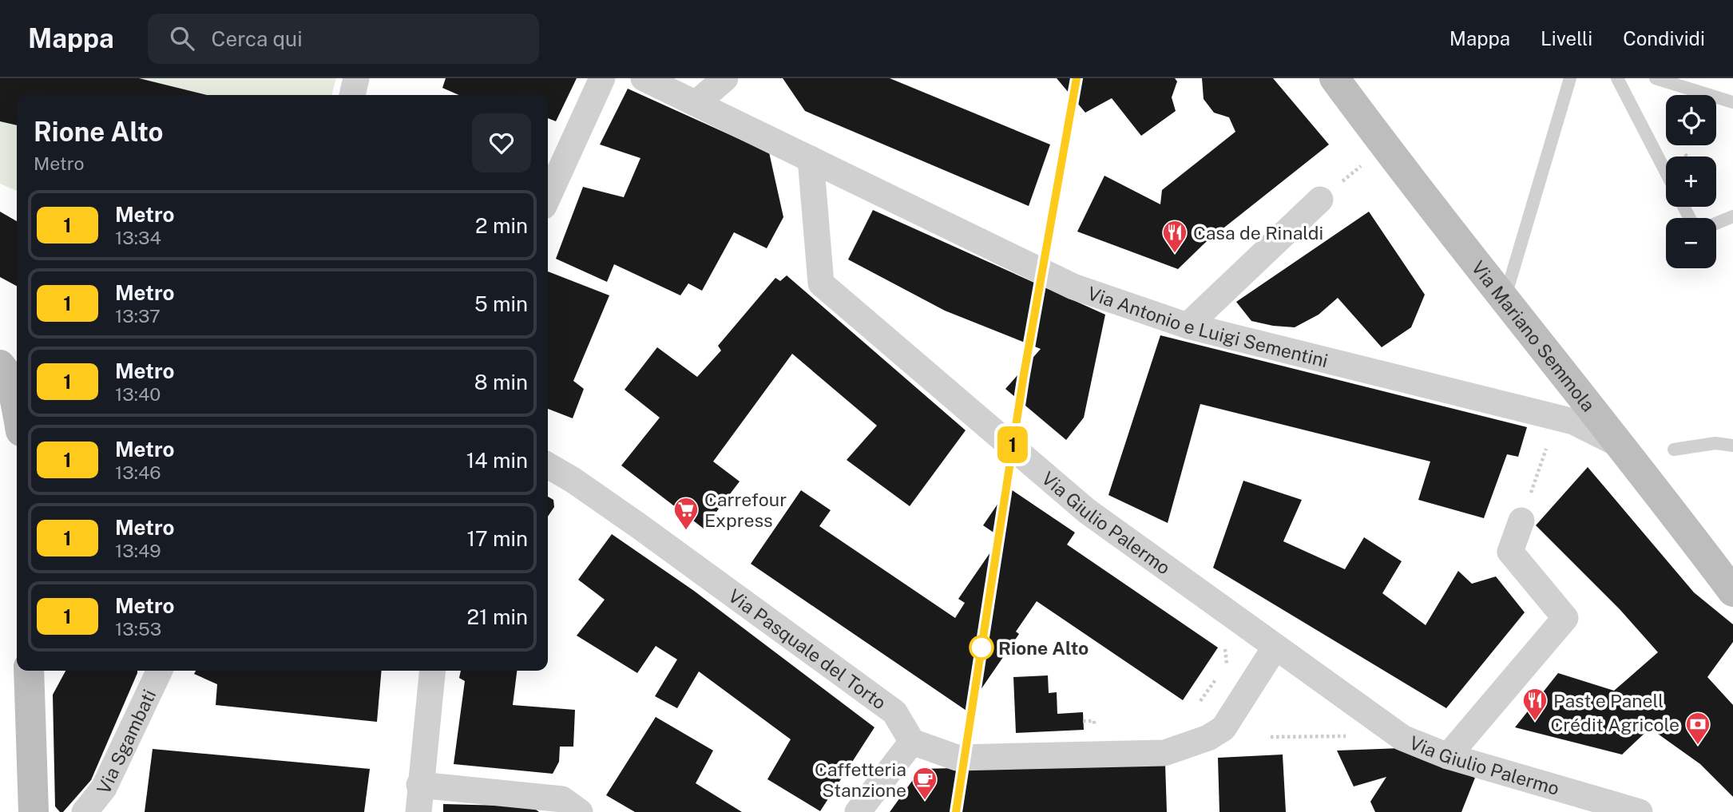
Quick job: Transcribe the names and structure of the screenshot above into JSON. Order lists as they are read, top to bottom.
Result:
{
  "streets": {
    "main road": ["Via Mariano Semmola"],
    "street": [
      "Via Antonio e Luigi Sementini",
      "Via Giulio Palermo",
      "Via Pasquale del Torto",
      "Via Sgambati"
    ]
  },
  "crossings": [
    ["Via Antonio e Luigi Sementini", "Via Mariano Semmola"],
    ["Via Antonio e Luigi Sementini", "Via Giulio Palermo"]
  ],
  "places": {
    "restaurant": ["Casa de Rinaldi", "Past e Panell"],
    "supermarket": ["Carrefour Express"],
    "other": ["Rione Alto"],
    "bank": ["Crédit Agricole"],
    "cafe": ["Caffetteria Stanzione"]
  },
  "lines": ["metro line 1"],
  "page": {
    "header": "Mappa",
    "search": "Cerca qui",
    "nav": ["Mappa", "Livelli", "Condividi"],
    "on_map": "1",
    "map_buttons": ["+", "−"],
    "heading": ["Rione Alto", "Metro"],
    "list": [
      {
        "mark": "1",
        "name": "Metro",
        "note": "13:34",
        "value": "2 min"
      },
      {
        "mark": "1",
        "name": "Metro",
        "note": "13:37",
        "value": "5 min"
      },
      {
        "mark": "1",
        "name": "Metro",
        "note": "13:40",
        "value": "8 min"
      },
      {
        "mark": "1",
        "name": "Metro",
        "note": "13:46",
        "value": "14 min"
      },
      {
        "mark": "1",
        "name": "Metro",
        "note": "13:49",
        "value": "17 min"
      },
      {
        "mark": "1",
        "name": "Metro",
        "note": "13:53",
        "value": "21 min"
      }
    ]
  }
}
